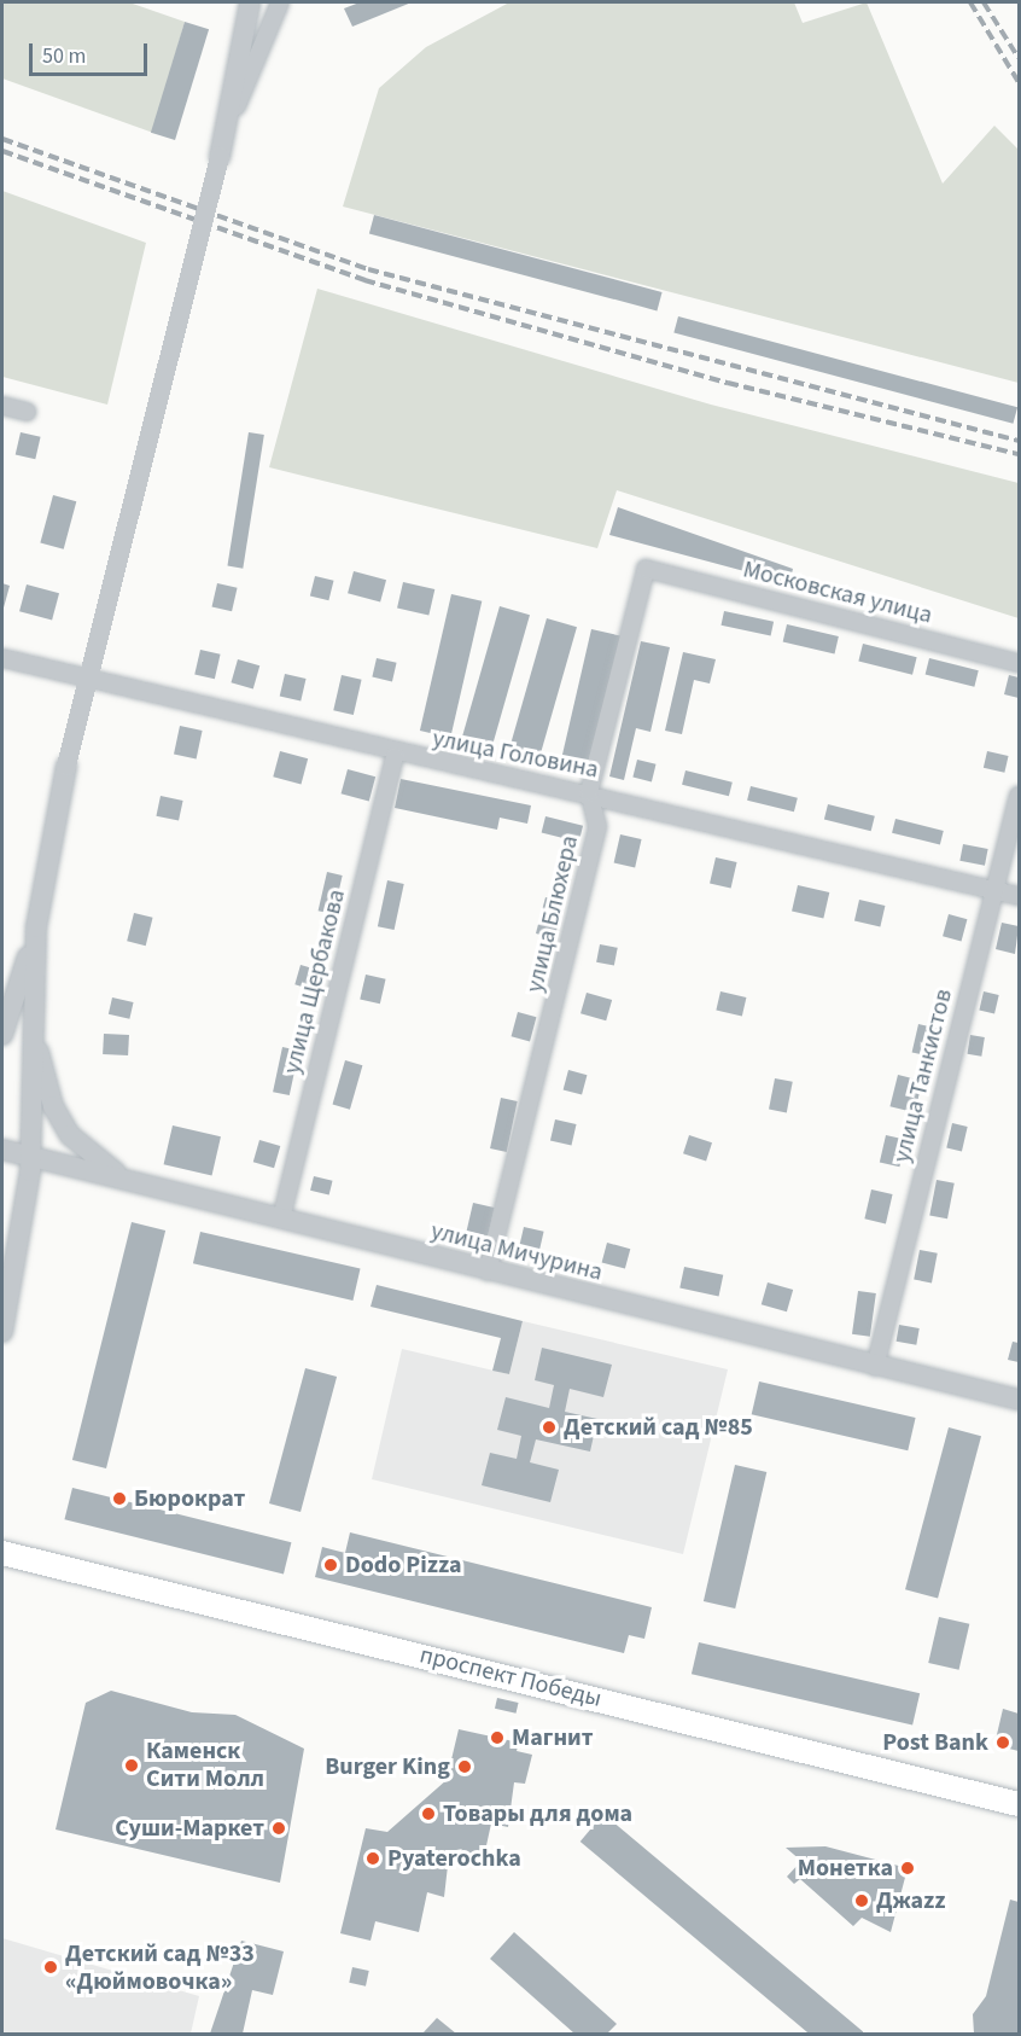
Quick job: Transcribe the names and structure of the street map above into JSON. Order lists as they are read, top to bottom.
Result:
{
  "streets": {
    "main road": ["проспект Победы"],
    "street": [
      "Московская улица",
      "улица Головина",
      "улица Блюхера",
      "улица Щербакова",
      "улица Танкистов",
      "улица Мичурина"
    ]
  },
  "crossings": [
    ["Московская улица", "улица Блюхера"],
    ["улица Головина", "улица Блюхера"],
    ["улица Головина", "улица Щербакова"],
    ["улица Головина", "улица Танкистов"],
    ["улица Блюхера", "улица Мичурина"],
    ["улица Щербакова", "улица Мичурина"],
    ["улица Танкистов", "улица Мичурина"]
  ],
  "places": [
    "Детский сад №85",
    "Бюрократ",
    "Dodo Pizza",
    "Магнит",
    "Post Bank",
    "Каменск Сити Молл",
    "Burger King",
    "Товары для дома",
    "Суши-Маркет",
    "Pyaterochka",
    "Монетка",
    "Джаzz",
    "Детский сад №33 «Дюймовочка»"
  ],
  "scale_bar": "50 m"
}
